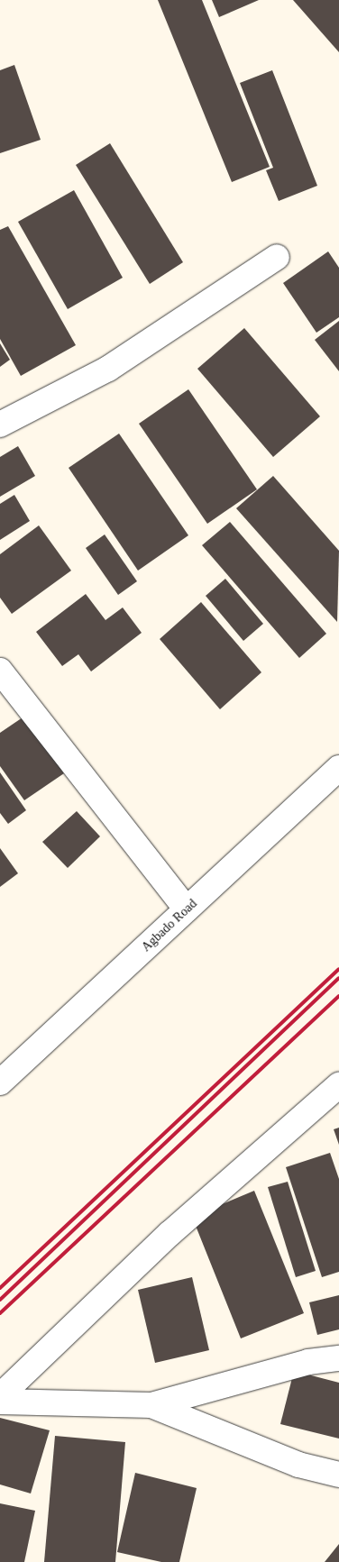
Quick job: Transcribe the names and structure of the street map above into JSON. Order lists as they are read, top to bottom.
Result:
{
  "streets": {
    "street": ["Agbado Road"]
  }
}
